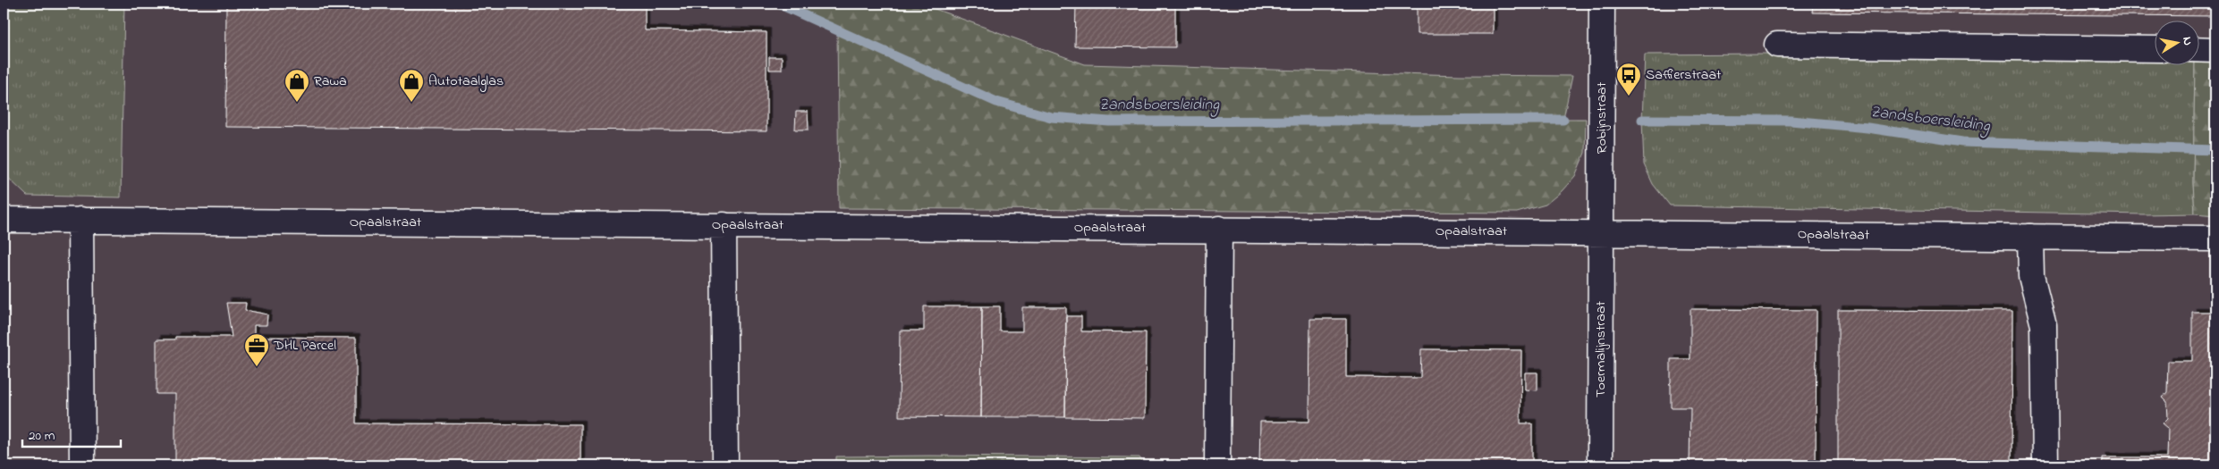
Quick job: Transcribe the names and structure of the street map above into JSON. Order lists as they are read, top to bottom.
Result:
{
  "streets": {
    "street": ["Robijnstraat", "Opaalstraat", "Toermalijnstraat"]
  },
  "crossings": [
    ["Robijnstraat", "Opaalstraat"],
    ["Robijnstraat", "Toermalijnstraat"],
    ["Opaalstraat", "Toermalijnstraat"]
  ],
  "water": ["Zandsboersleiding"],
  "places": {
    "bus stop": ["Saffierstraat"],
    "shop": ["Rawa", "Autotaalglas"],
    "office": ["DHL Parcel"]
  },
  "scale_bar": "20 m",
  "north": "right"
}
